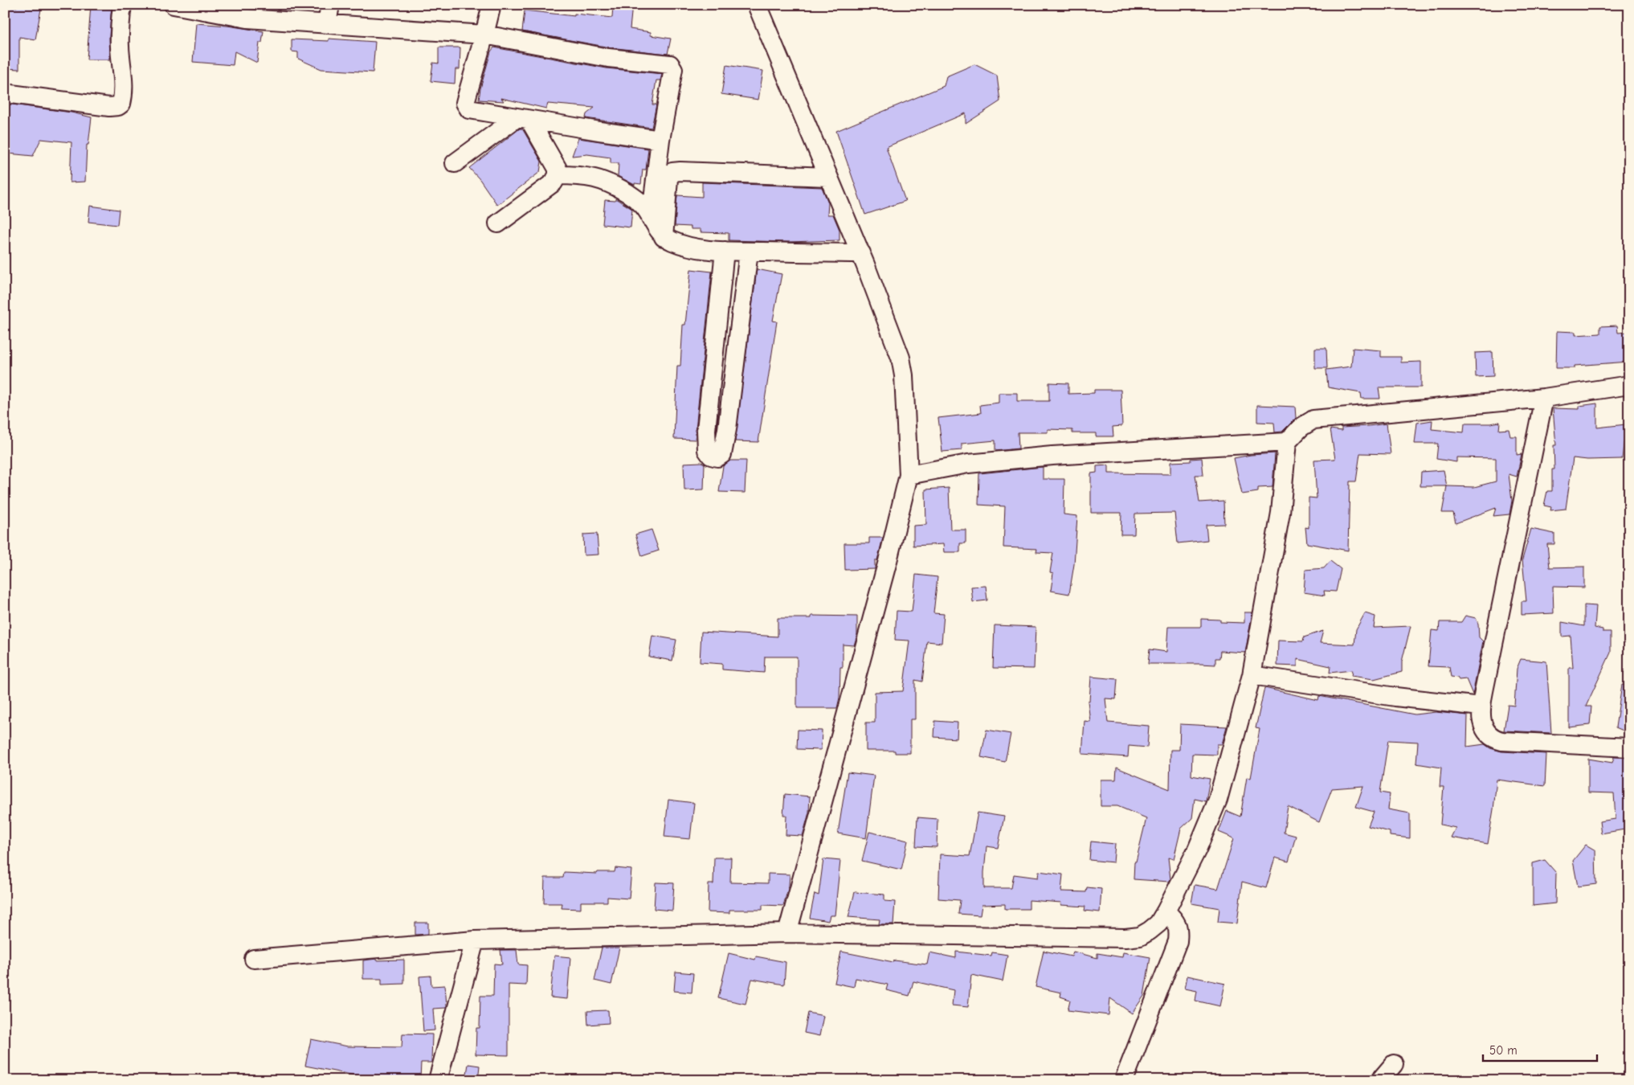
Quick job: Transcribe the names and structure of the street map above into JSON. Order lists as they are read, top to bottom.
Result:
{
  "scale_bar": "50 m"
}
